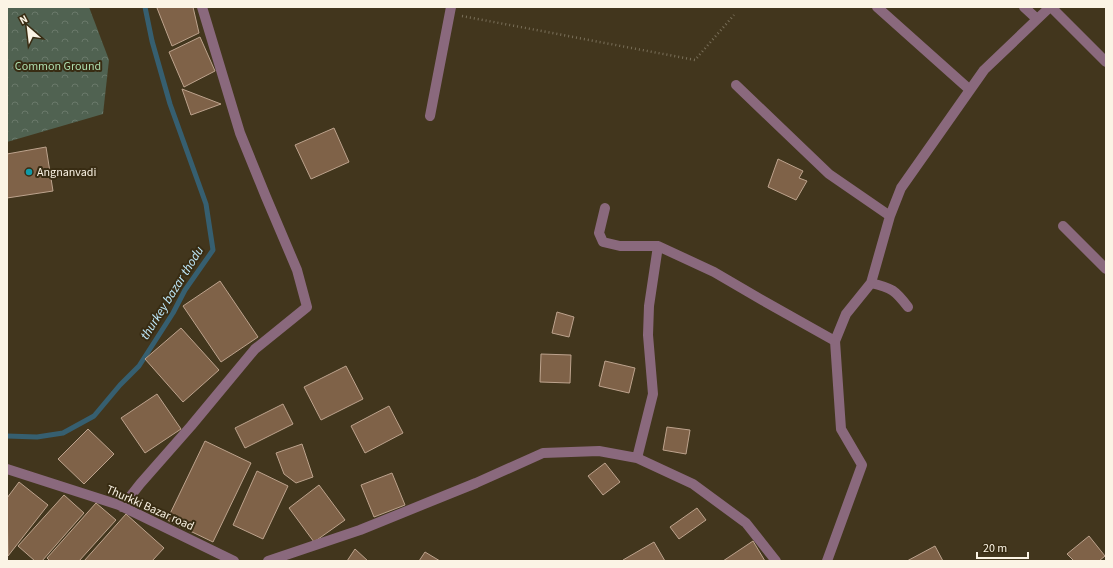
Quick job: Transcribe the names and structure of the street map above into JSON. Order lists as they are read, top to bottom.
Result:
{
  "streets": {
    "street": ["Thurkki Bazar road"]
  },
  "water": ["thurkey bazar thodu"],
  "parks": ["Common Ground"],
  "places": ["Angnanvadi"],
  "scale_bar": "20 m",
  "north": "top left"
}
